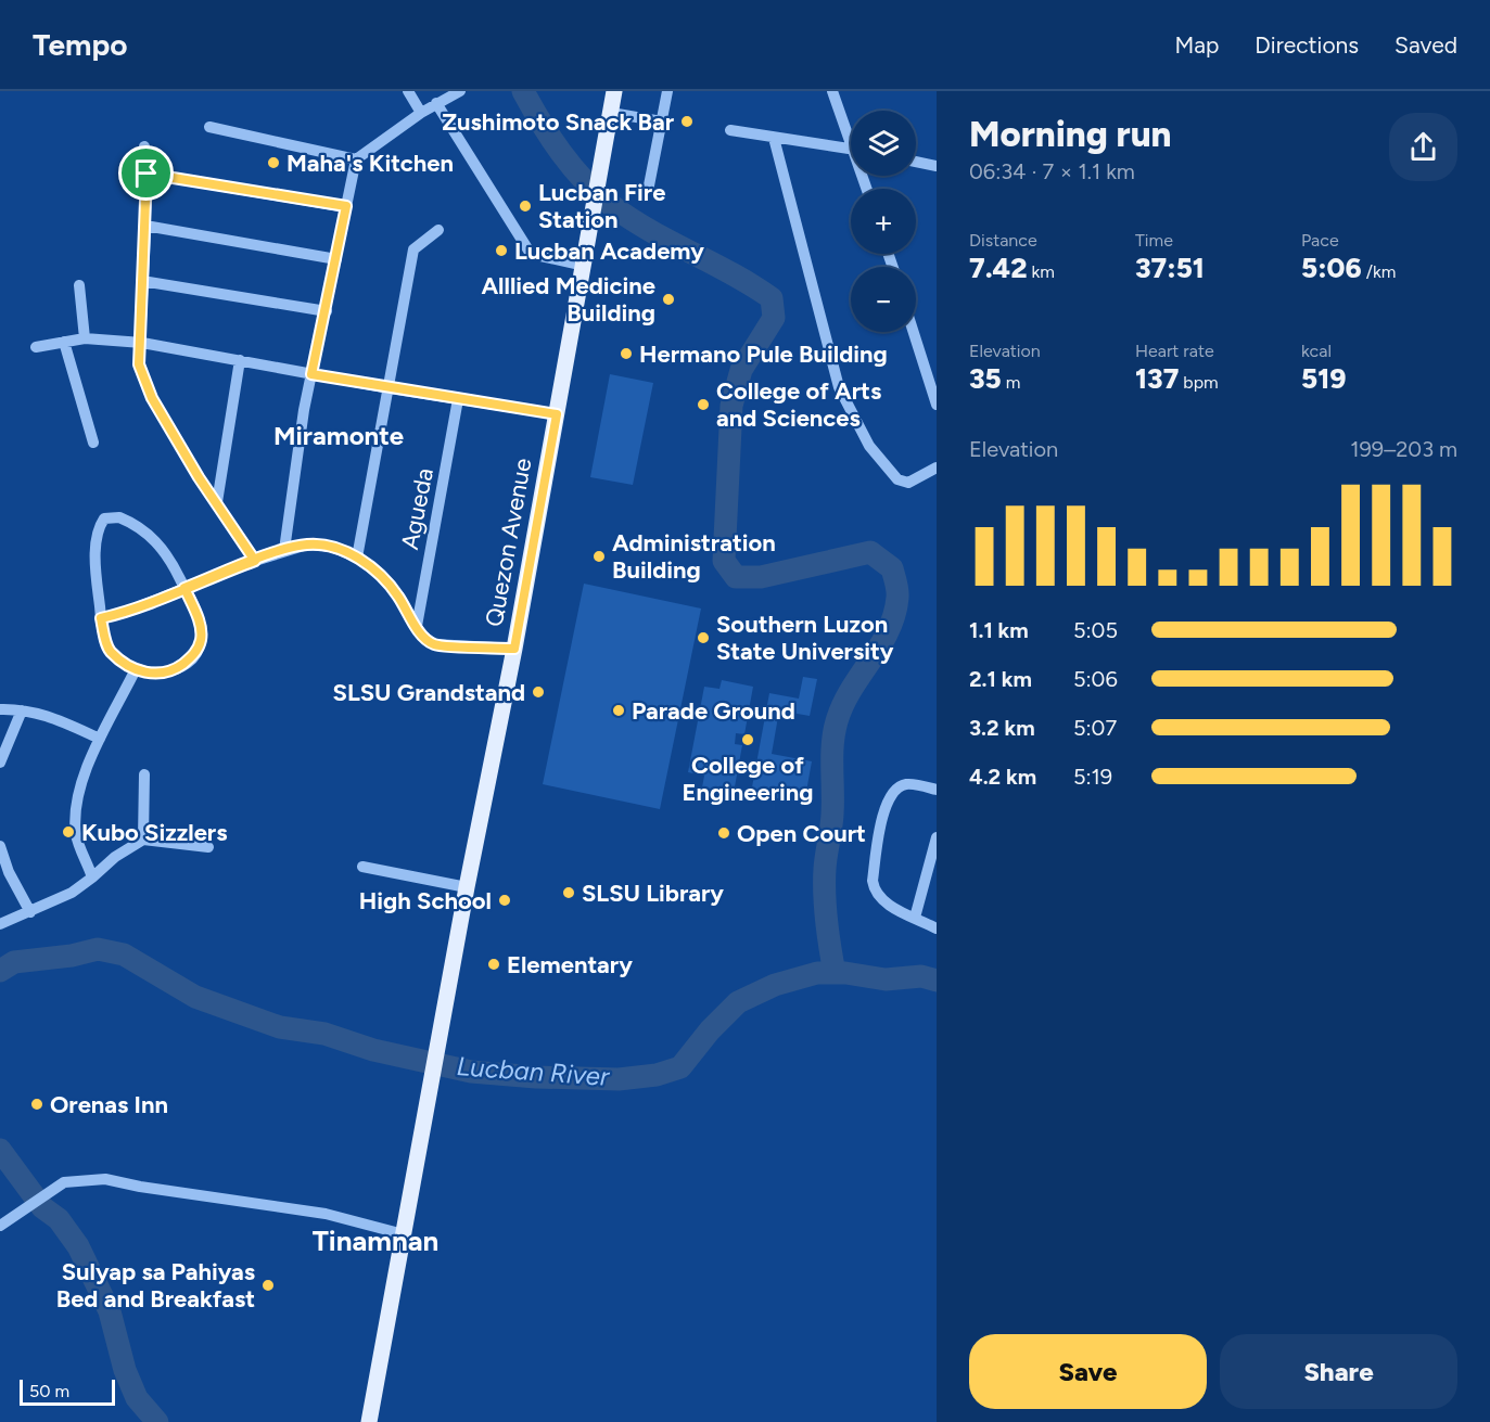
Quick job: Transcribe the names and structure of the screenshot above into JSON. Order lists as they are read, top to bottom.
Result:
{
  "streets": {
    "main road": ["Quezon Avenue"],
    "street": ["Agueda"]
  },
  "districts": ["Miramonte", "Tinamnan"],
  "water": ["Lucban River"],
  "places": [
    "Zushimoto Snack Bar",
    "Maha's Kitchen",
    "Lucban Fire Station",
    "Lucban Academy",
    "Alllied Medicine Building",
    "Hermano Pule Building",
    "College of Arts and Sciences",
    "Administration Building",
    "Southern Luzon State University",
    "SLSU Grandstand",
    "Parade Ground",
    "College of Engineering",
    "Kubo Sizzlers",
    "Open Court",
    "SLSU Library",
    "High School",
    "Elementary",
    "Orenas Inn",
    "Sulyap sa Pahiyas Bed and Breakfast"
  ],
  "scale_bar": "50 m",
  "page": {
    "header": "Tempo",
    "nav": ["Map", "Directions", "Saved"],
    "heading": ["Morning run", "06:34 · 7 × 1.1 km"],
    "map_buttons": ["+", "−"],
    "stats": [
      ["Distance", "7.42 km"],
      ["Time", "37:51"],
      ["Pace", "5:06 /km"],
      ["Elevation", "35 m"],
      ["Heart rate", "137 bpm"],
      ["kcal", "519"]
    ],
    "chart": ["Elevation", "199–203 m"],
    "list": [
      {
        "name": "1.1 km",
        "note": "5:05"
      },
      {
        "name": "2.1 km",
        "note": "5:06"
      },
      {
        "name": "3.2 km",
        "note": "5:07"
      },
      {
        "name": "4.2 km",
        "note": "5:19"
      }
    ],
    "buttons": ["Save", "Share"],
    "scale": "50 m"
  }
}
